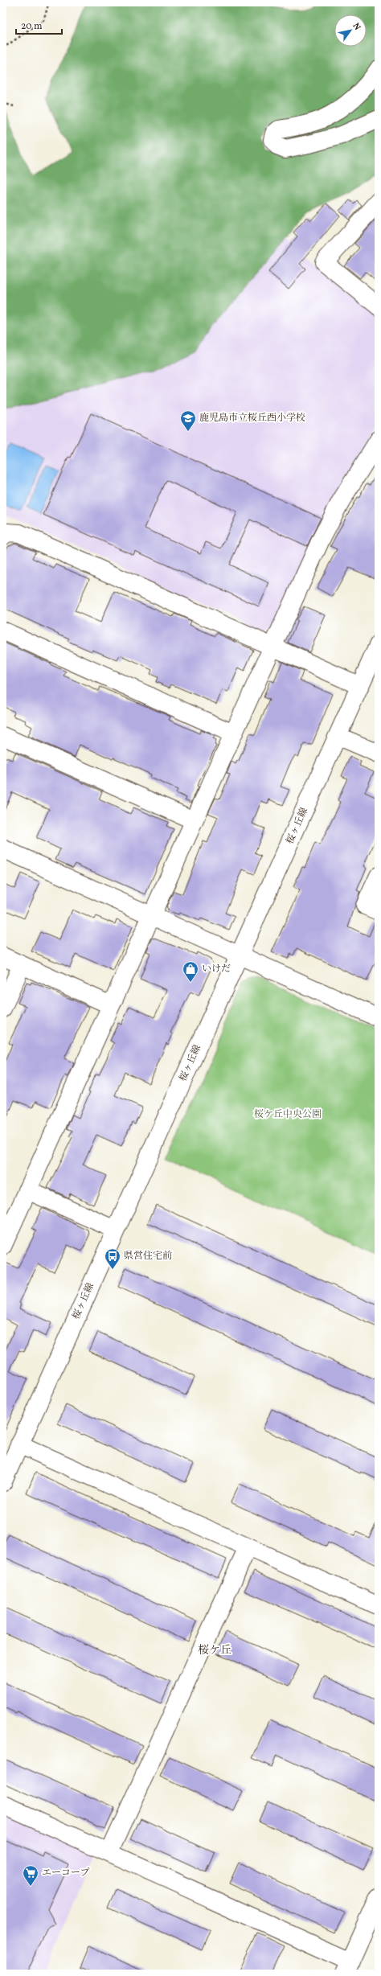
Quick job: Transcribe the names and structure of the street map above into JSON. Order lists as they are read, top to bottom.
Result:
{
  "streets": {
    "street": ["桜ヶ丘線"]
  },
  "districts": ["桜ケ丘"],
  "parks": ["桜ケ丘中央公園"],
  "places": {
    "school or university": ["鹿児島市立桜丘西小学校"],
    "shop": ["いけだ"],
    "bus stop": ["県営住宅前"],
    "supermarket": ["エーコープ"]
  },
  "scale_bar": "20 m",
  "north": "top right"
}
